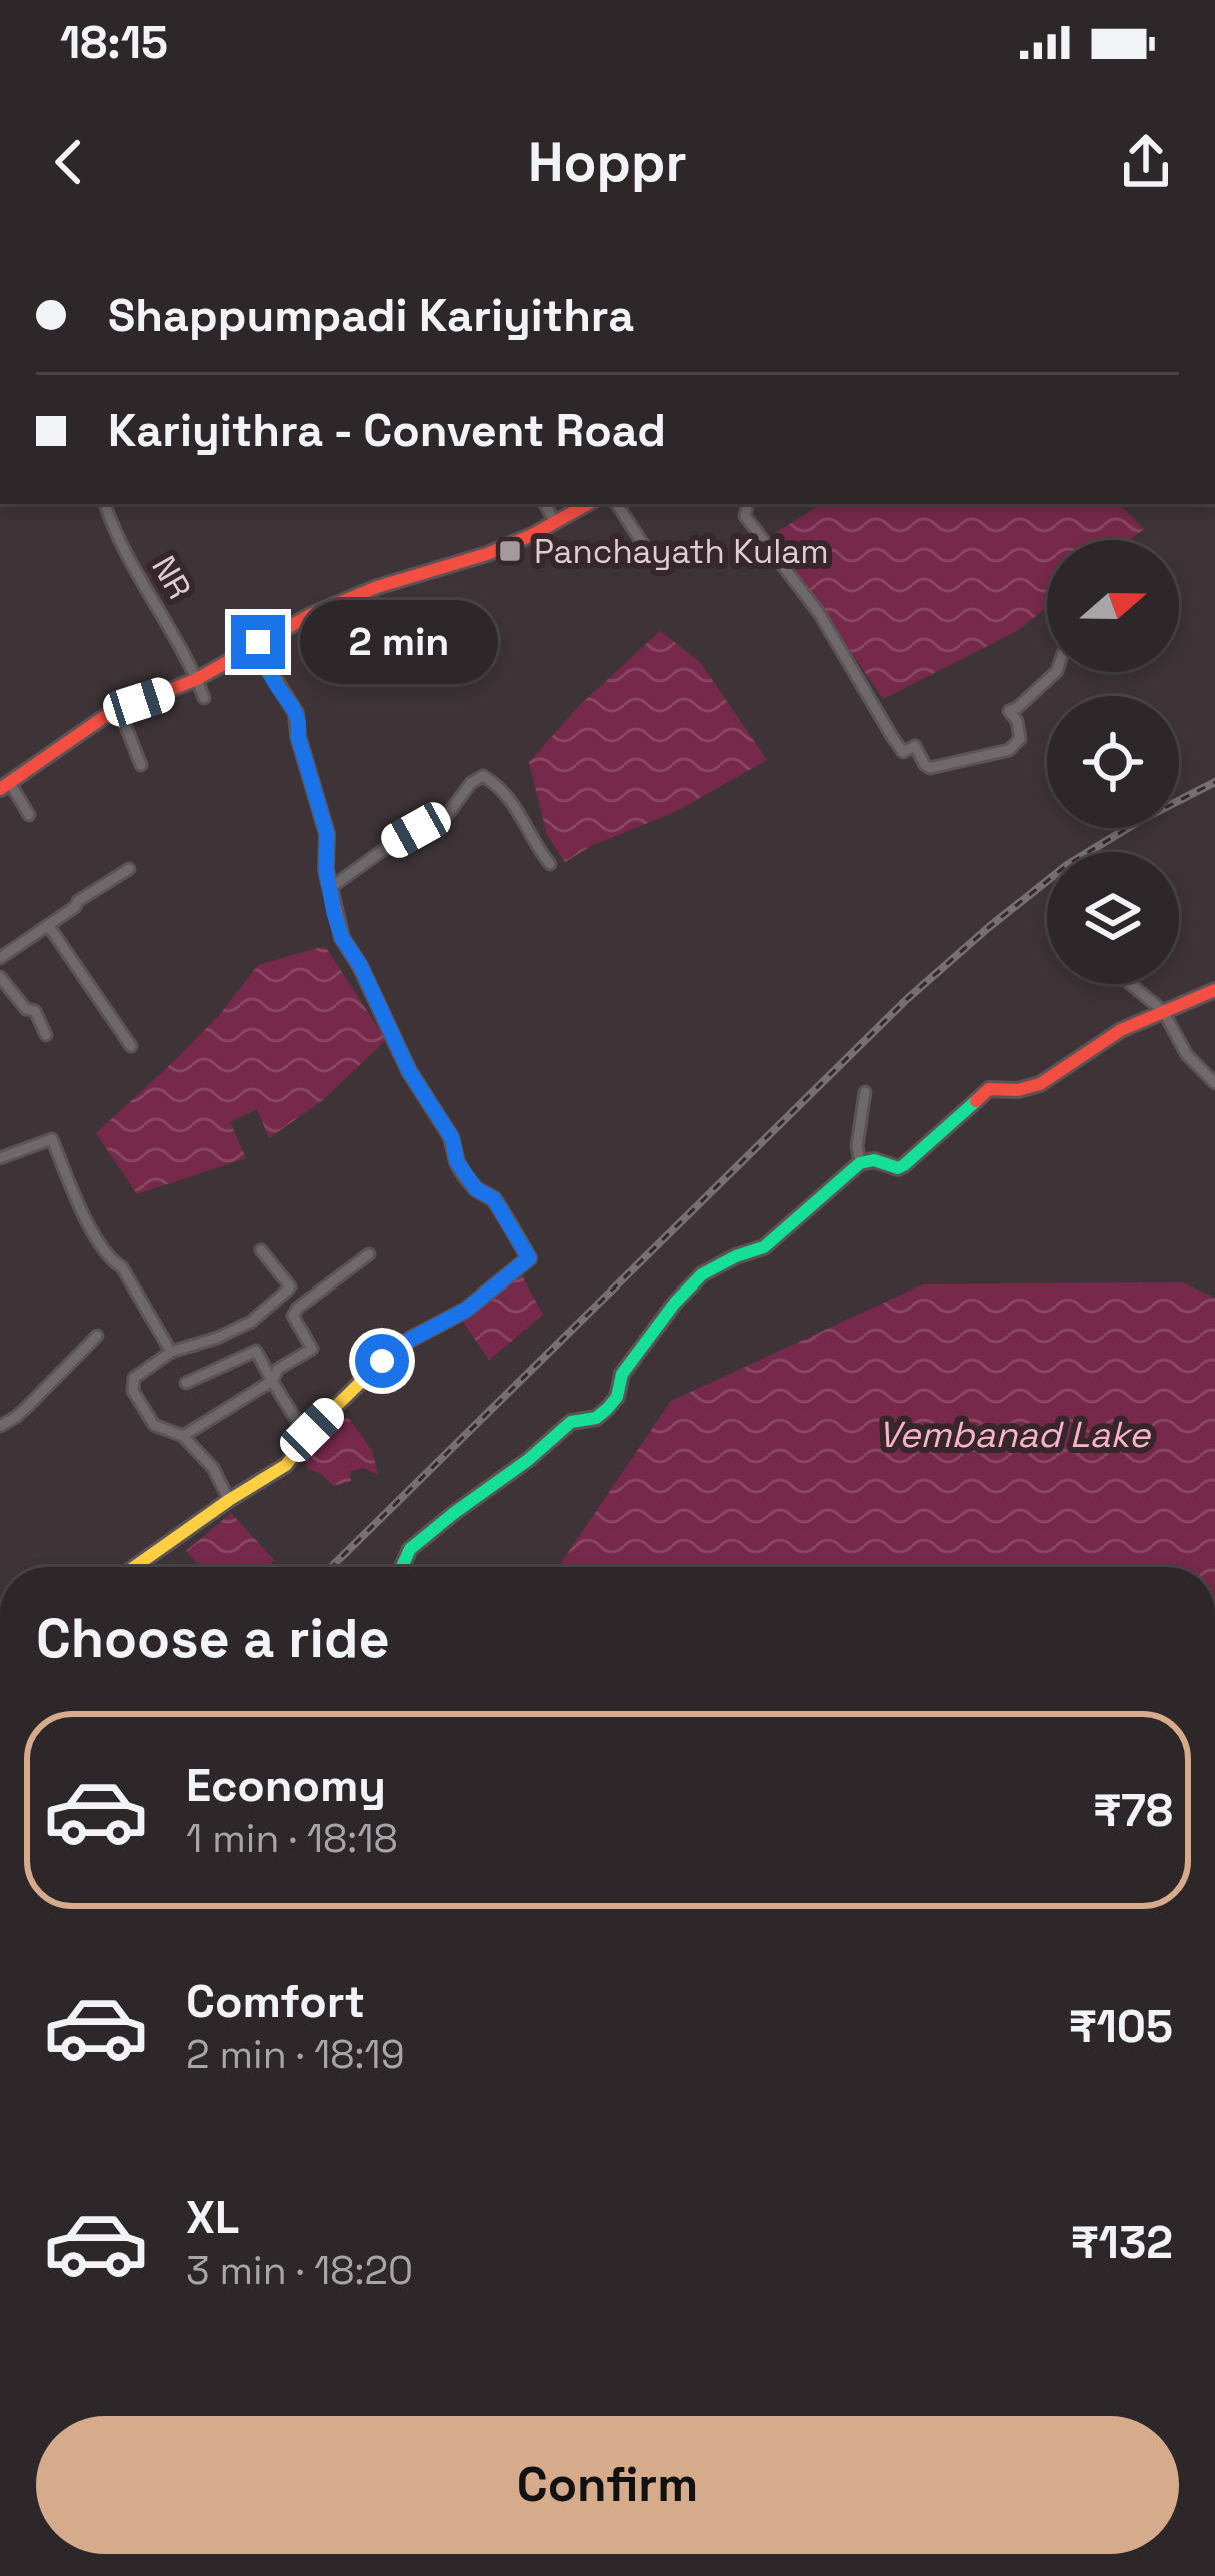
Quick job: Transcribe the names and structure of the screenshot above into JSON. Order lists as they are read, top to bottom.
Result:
{
  "streets": {
    "street": ["NR"]
  },
  "water": ["Vembanad Lake"],
  "places": {
    "transit": ["Panchayath Kulam"]
  },
  "north": "right",
  "page": {
    "status": "18:15",
    "header": "Hoppr",
    "banner": ["Shappumpadi Kariyithra", "Kariyithra - Convent Road"],
    "bubble": "2 min",
    "heading": "Choose a ride",
    "list": [
      {
        "name": "Economy",
        "note": "1 min · 18:18",
        "value": "₹78"
      },
      {
        "name": "Comfort",
        "note": "2 min · 18:19",
        "value": "₹105"
      },
      {
        "name": "XL",
        "note": "3 min · 18:20",
        "value": "₹132"
      }
    ],
    "buttons": "Confirm"
  }
}
